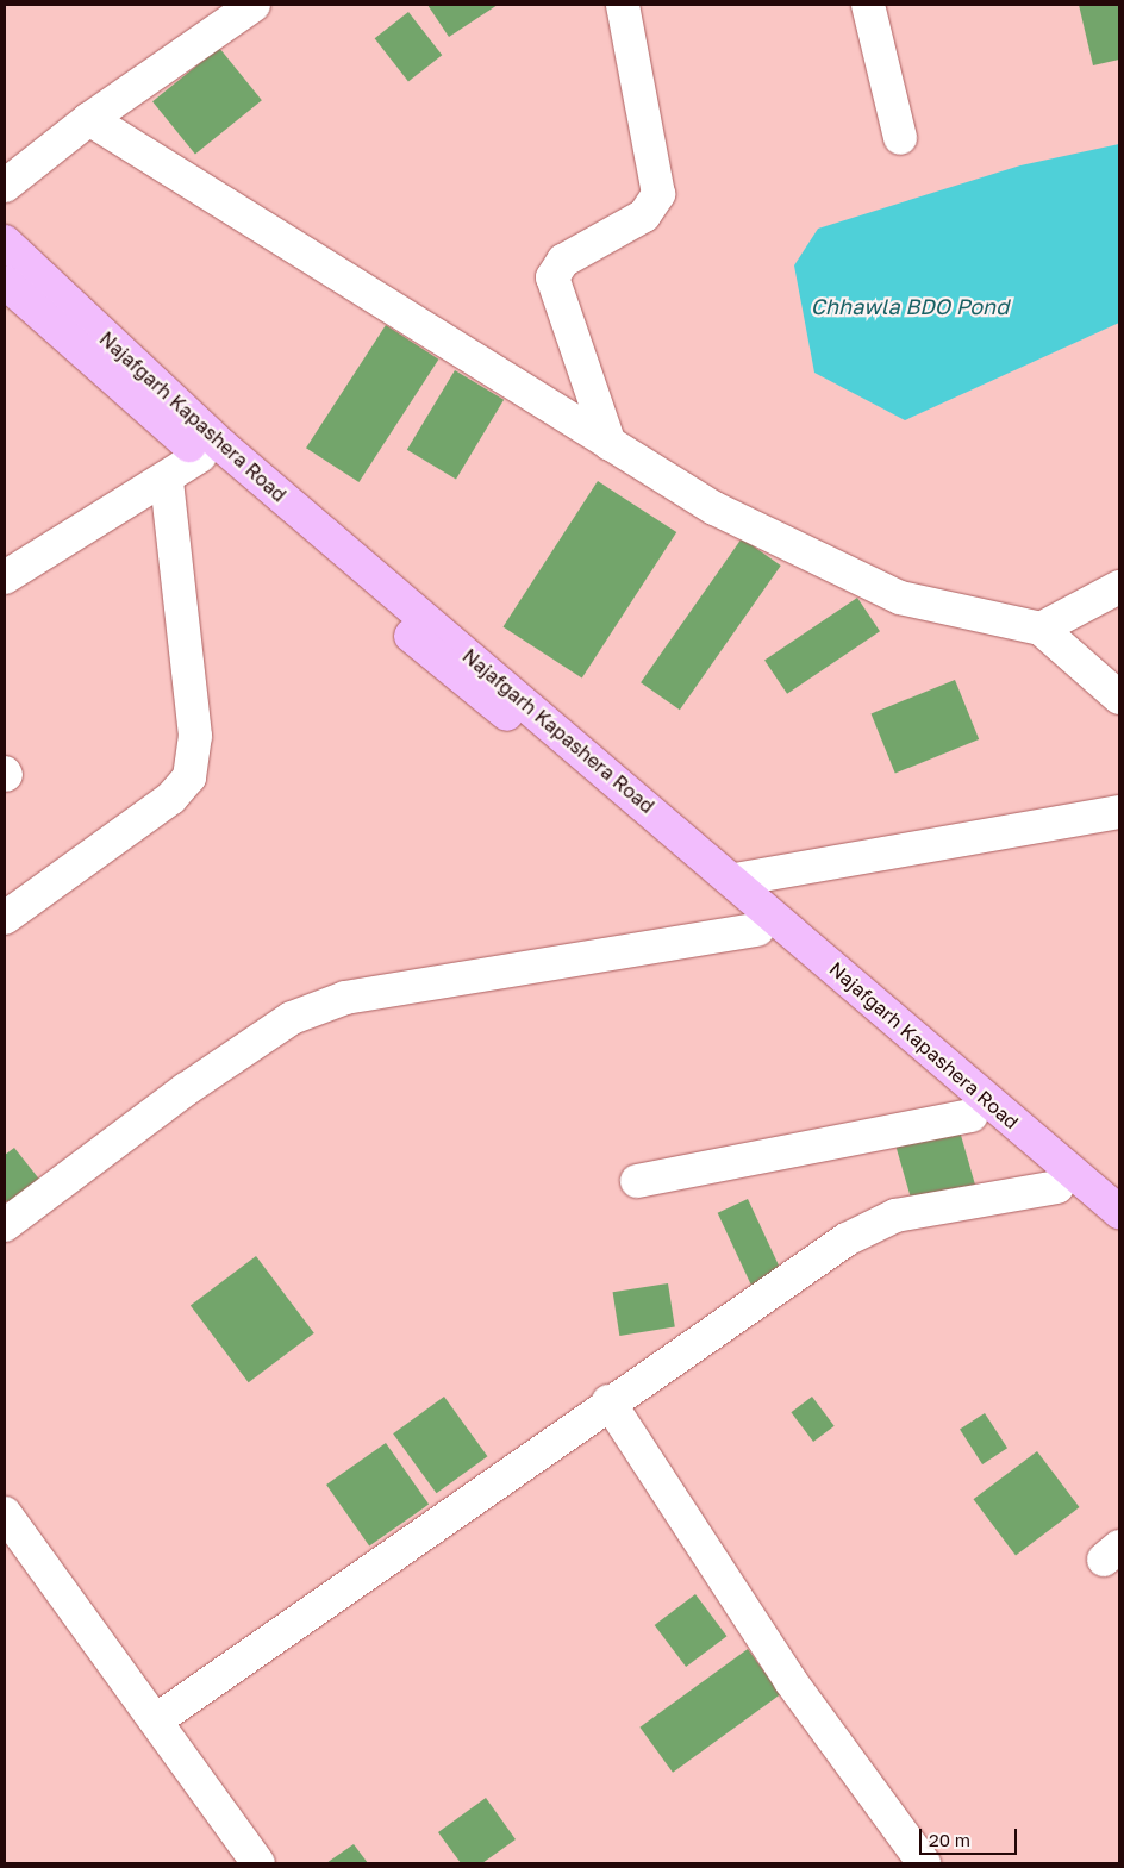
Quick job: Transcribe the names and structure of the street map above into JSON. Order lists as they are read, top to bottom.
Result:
{
  "streets": {
    "main road": ["Najafgarh Kapashera Road"]
  },
  "water": ["Chhawla BDO Pond"],
  "scale_bar": "20 m"
}
